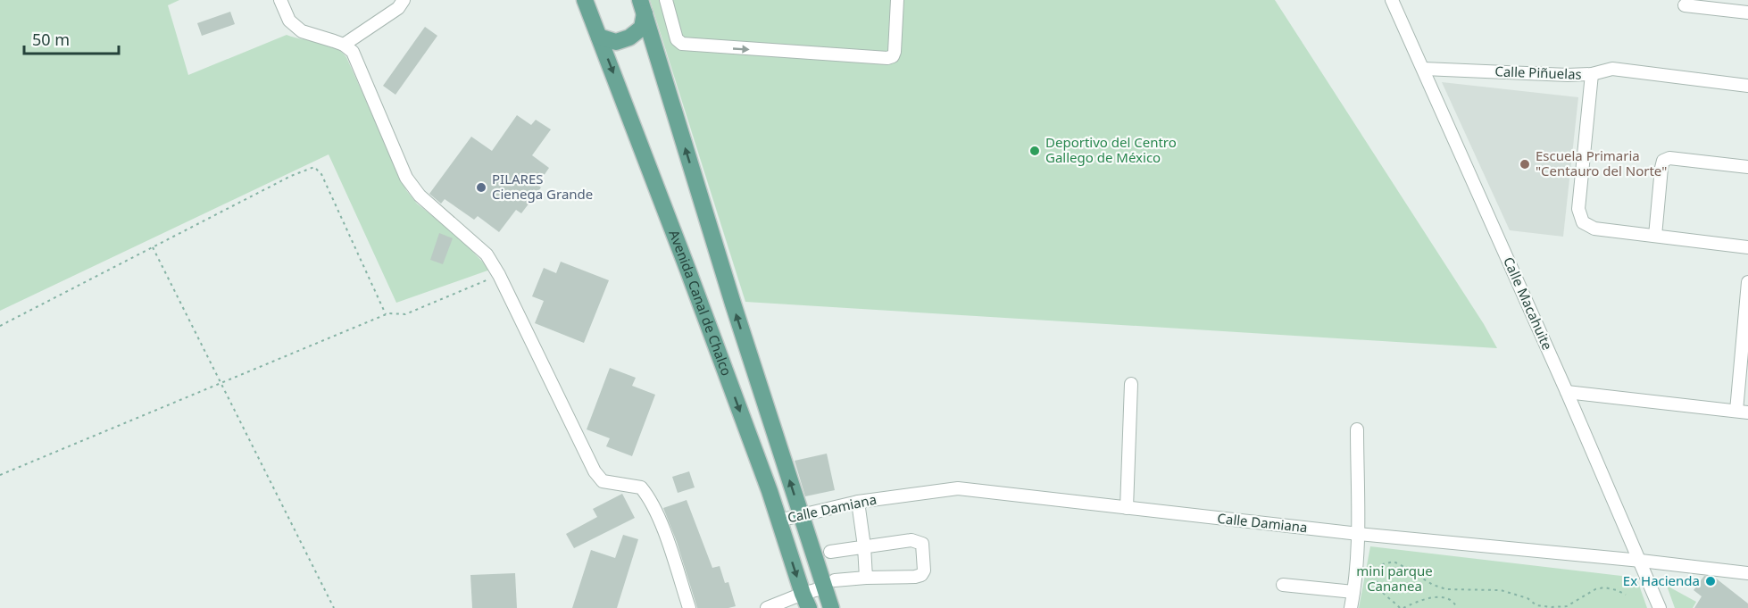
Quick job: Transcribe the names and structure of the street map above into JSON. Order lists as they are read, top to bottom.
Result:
{
  "streets": {
    "main road": ["Avenida Canal de Chalco"],
    "street": ["Calle Piñuelas", "Calle Macahuite", "Calle Damiana"]
  },
  "crossings": [
    ["Calle Piñuelas", "Calle Macahuite"],
    ["Avenida Canal de Chalco", "Calle Damiana"],
    ["Calle Macahuite", "Calle Damiana"]
  ],
  "parks": ["mini parque Cananea"],
  "places": [
    "Deportivo del Centro Gallego de México",
    "Escuela Primaria \"Centauro del Norte\"",
    "PILARES Cienega Grande",
    "Ex Hacienda"
  ],
  "scale_bar": "50 m"
}
